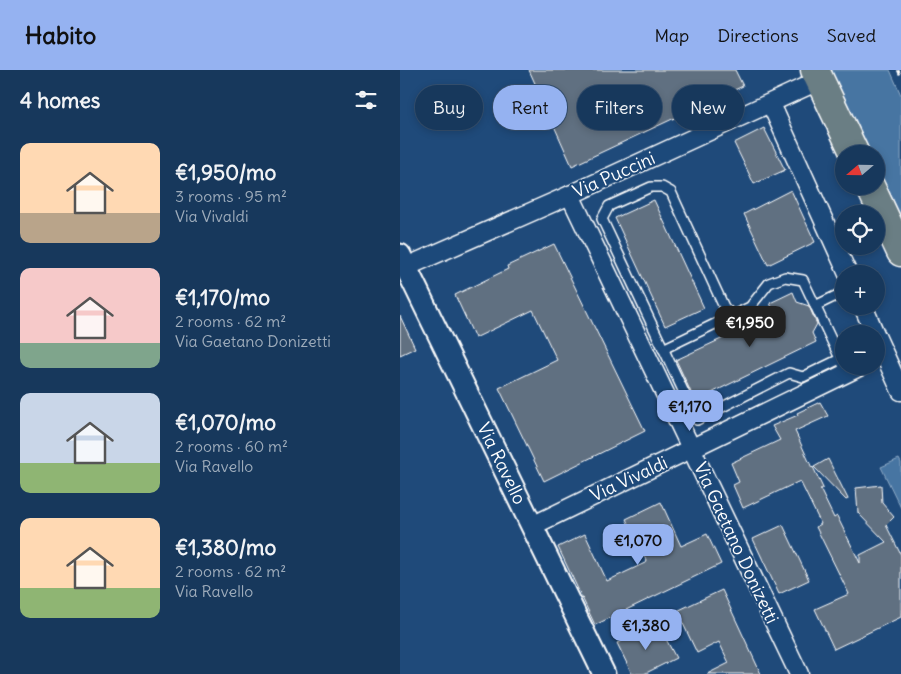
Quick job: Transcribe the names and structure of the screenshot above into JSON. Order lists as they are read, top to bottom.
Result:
{
  "streets": {
    "street": [
      "Via Puccini",
      "Via Ravello",
      "Via Vivaldi",
      "Via Gaetano Donizetti"
    ]
  },
  "crossings": [
    ["Via Puccini", "Via Ravello"],
    ["Via Puccini", "Via Gaetano Donizetti"],
    ["Via Ravello", "Via Vivaldi"],
    ["Via Vivaldi", "Via Gaetano Donizetti"]
  ],
  "north": "left",
  "page": {
    "header": "Habito",
    "nav": ["Map", "Directions", "Saved"],
    "heading": "4 homes",
    "chip": [
      "Buy",
      "Rent",
      "Filters",
      "New"
    ],
    "list": [
      {
        "name": "€1,950/mo",
        "note": "3 rooms · 95 m² · Via Vivaldi"
      },
      {
        "name": "€1,170/mo",
        "note": "2 rooms · 62 m² · Via Gaetano Donizetti"
      },
      {
        "name": "€1,070/mo",
        "note": "2 rooms · 60 m² · Via Ravello"
      },
      {
        "name": "€1,380/mo",
        "note": "2 rooms · 62 m² · Via Ravello"
      }
    ],
    "map_buttons": ["+", "−"],
    "price": [
      "€1,950",
      "€1,170",
      "€1,070",
      "€1,380"
    ]
  }
}
